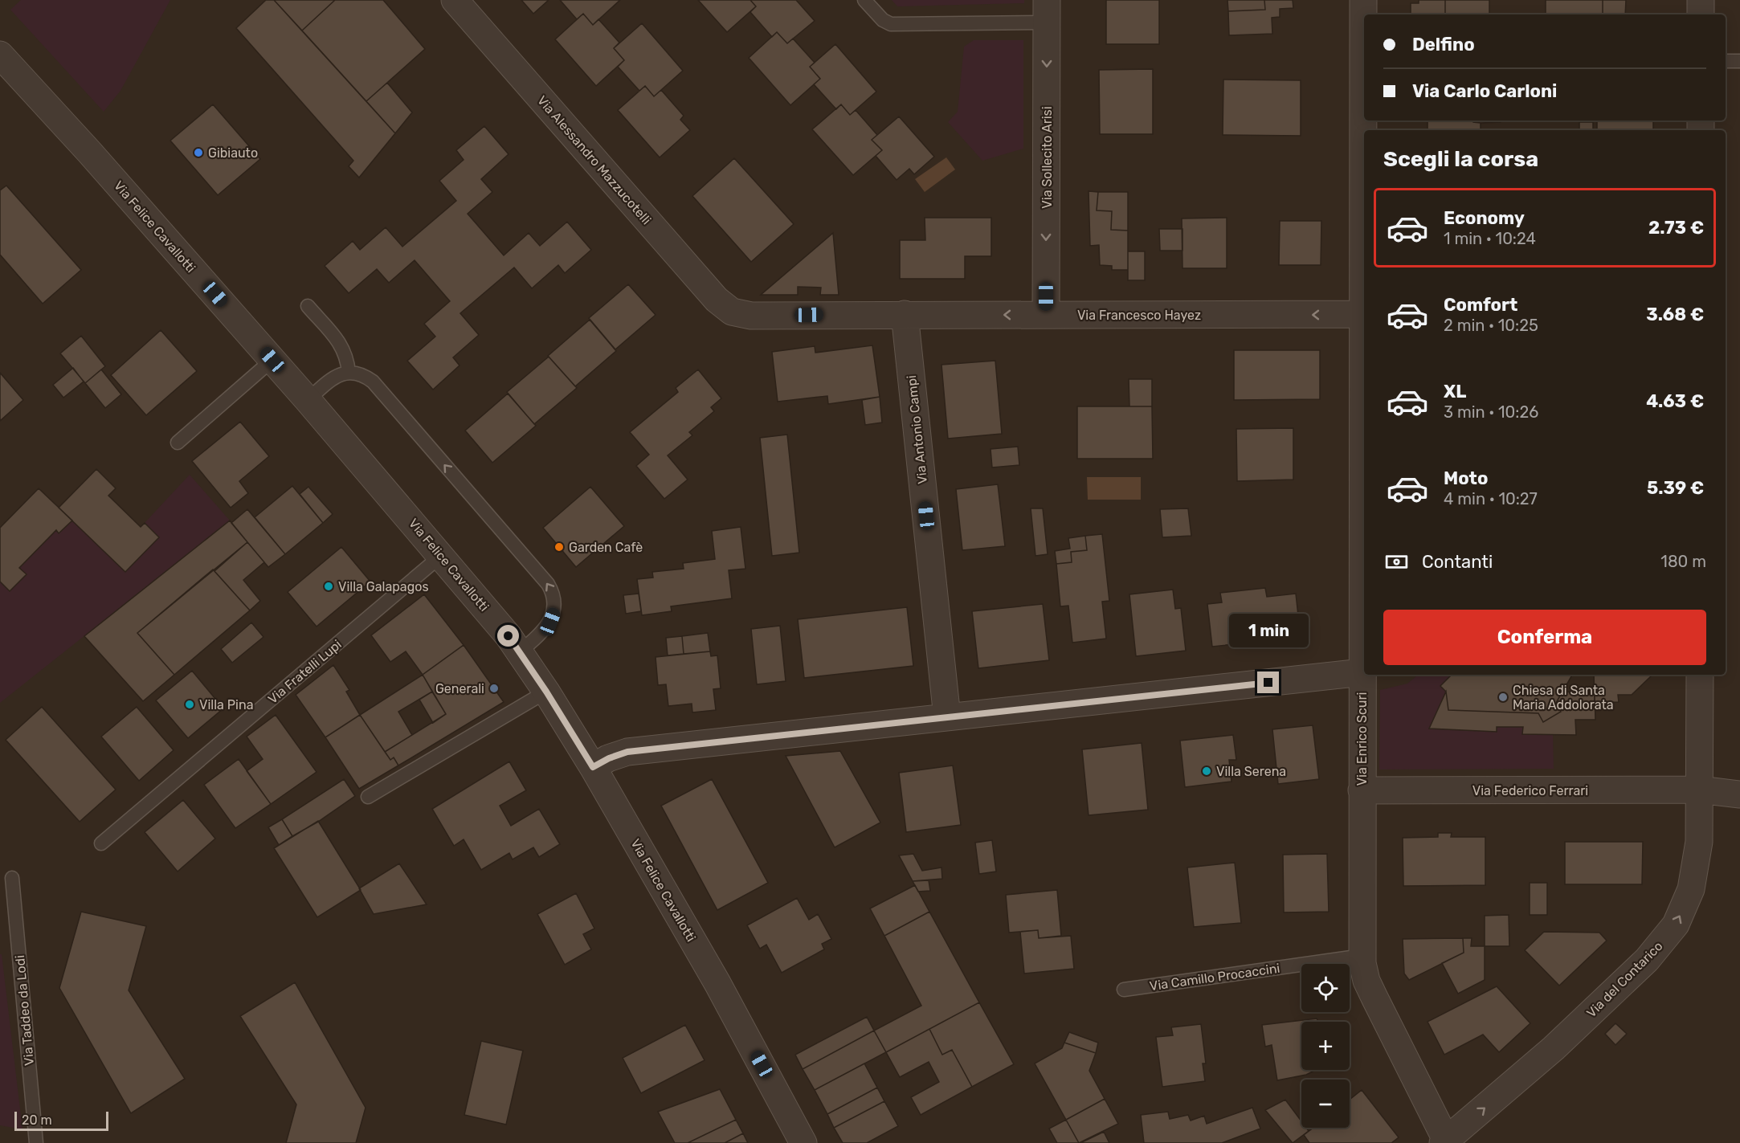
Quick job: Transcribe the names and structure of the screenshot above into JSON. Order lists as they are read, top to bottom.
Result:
{
  "streets": {
    "street": [
      "Via Sollecito Arisi",
      "Via Alessandro Mazzucotelli",
      "Via Felice Cavallotti",
      "Via Francesco Hayez",
      "Via Antonio Campi",
      "Via Enrico Scuri",
      "Via Federico Ferrari",
      "Via del Contarico"
    ],
    "lane": ["Via Fratelli Lupi", "Via Camillo Procaccini", "Via Taddeo da Lodi"]
  },
  "crossings": [
    ["Via Sollecito Arisi", "Via Francesco Hayez"],
    ["Via Alessandro Mazzucotelli", "Via Francesco Hayez"],
    ["Via Felice Cavallotti", "Via Fratelli Lupi"],
    ["Via Francesco Hayez", "Via Antonio Campi"],
    ["Via Enrico Scuri", "Via Federico Ferrari"],
    ["Via Enrico Scuri", "Via Camillo Procaccini"],
    ["Via Enrico Scuri", "Via del Contarico"],
    ["Via Federico Ferrari", "Via del Contarico"]
  ],
  "one_way": ["Via Sollecito Arisi", "Via Francesco Hayez", "Via del Contarico"],
  "places": [
    "Gibiauto",
    "Garden Cafè",
    "Villa Galapagos",
    "Generali",
    "Chiesa di Santa Maria Addolorata",
    "Villa Pina",
    "Villa Serena"
  ],
  "scale_bar": "20 m",
  "page": {
    "banner": ["Delfino", "Via Carlo Carloni"],
    "heading": "Scegli la corsa",
    "list": [
      {
        "name": "Economy",
        "note": "1 min · 10:24",
        "value": "2.73 €"
      },
      {
        "name": "Comfort",
        "note": "2 min · 10:25",
        "value": "3.68 €"
      },
      {
        "name": "XL",
        "note": "3 min · 10:26",
        "value": "4.63 €"
      },
      {
        "name": "Moto",
        "note": "4 min · 10:27",
        "value": "5.39 €"
      }
    ],
    "pay": ["Contanti", "180 m"],
    "buttons": "Conferma",
    "bubble": "1 min",
    "map_buttons": ["+", "−"],
    "scale": "20 m"
  }
}
